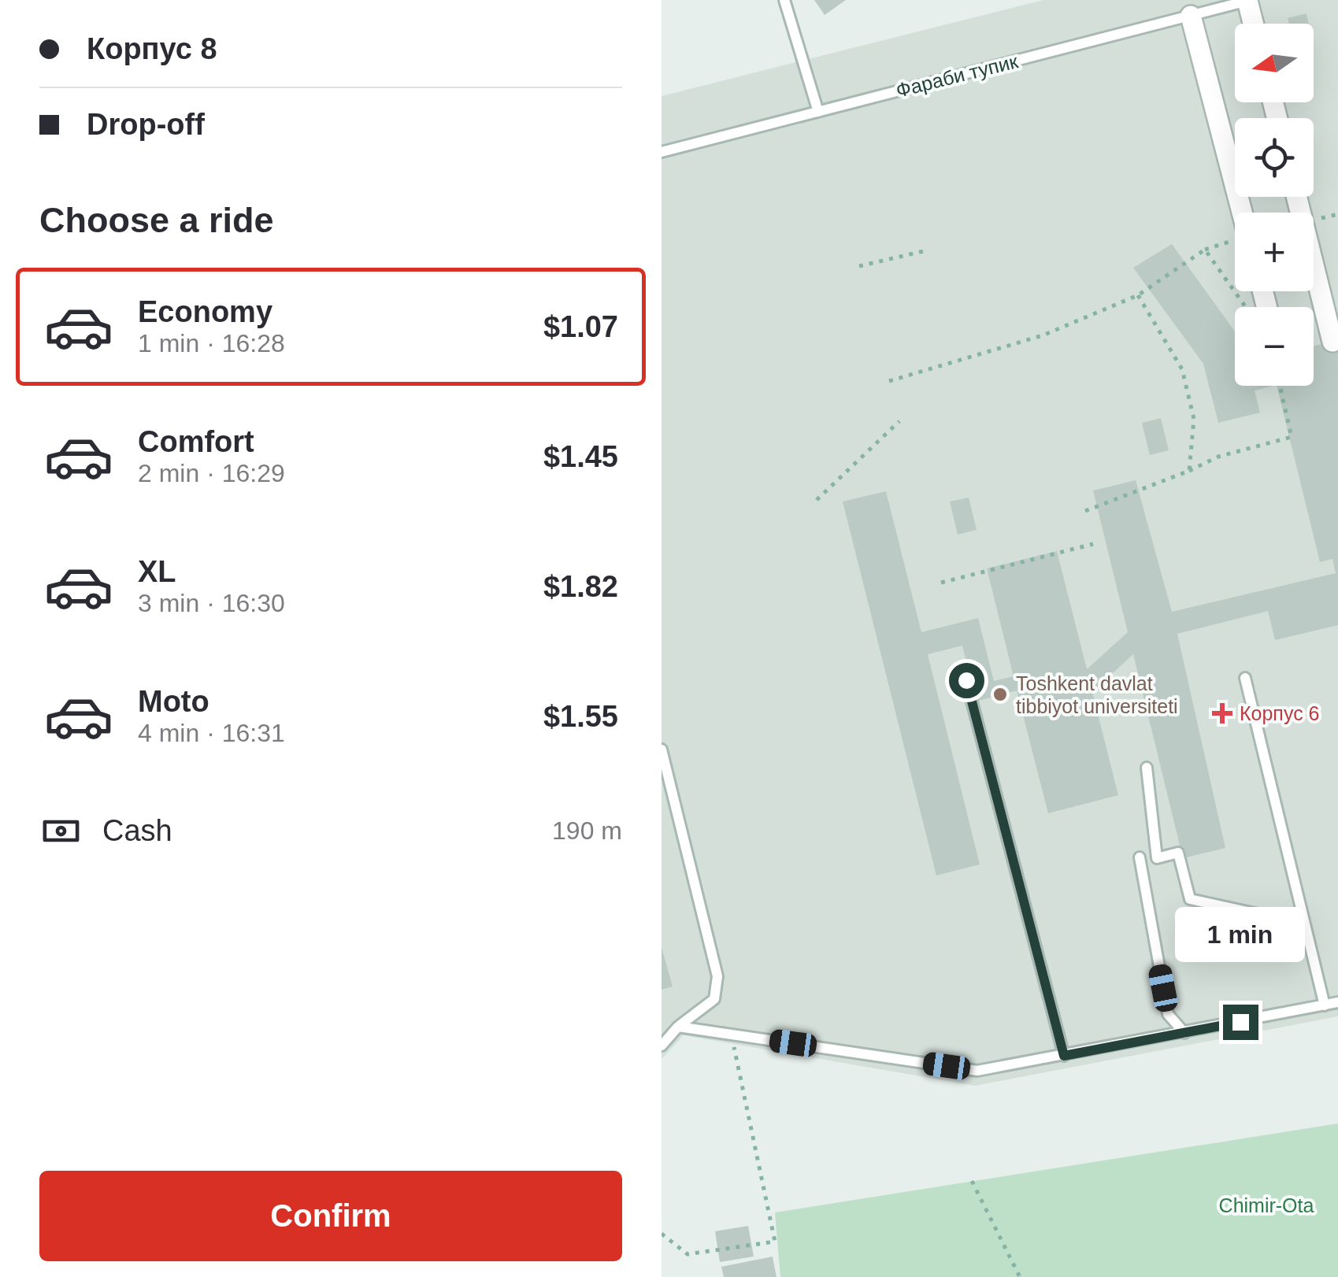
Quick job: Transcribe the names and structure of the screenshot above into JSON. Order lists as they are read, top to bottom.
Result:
{
  "streets": {
    "lane": ["Фараби тупик"]
  },
  "parks": ["Chimir-Ota"],
  "places": {
    "other": ["Toshkent davlat tibbiyot universiteti"],
    "health": ["Корпус 6"]
  },
  "north": "left",
  "page": {
    "banner": ["Корпус 8", "Drop-off"],
    "map_buttons": ["+", "−"],
    "heading": "Choose a ride",
    "list": [
      {
        "name": "Economy",
        "note": "1 min · 16:28",
        "value": "$1.07"
      },
      {
        "name": "Comfort",
        "note": "2 min · 16:29",
        "value": "$1.45"
      },
      {
        "name": "XL",
        "note": "3 min · 16:30",
        "value": "$1.82"
      },
      {
        "name": "Moto",
        "note": "4 min · 16:31",
        "value": "$1.55"
      }
    ],
    "pay": ["Cash", "190 m"],
    "bubble": "1 min",
    "buttons": "Confirm"
  }
}
